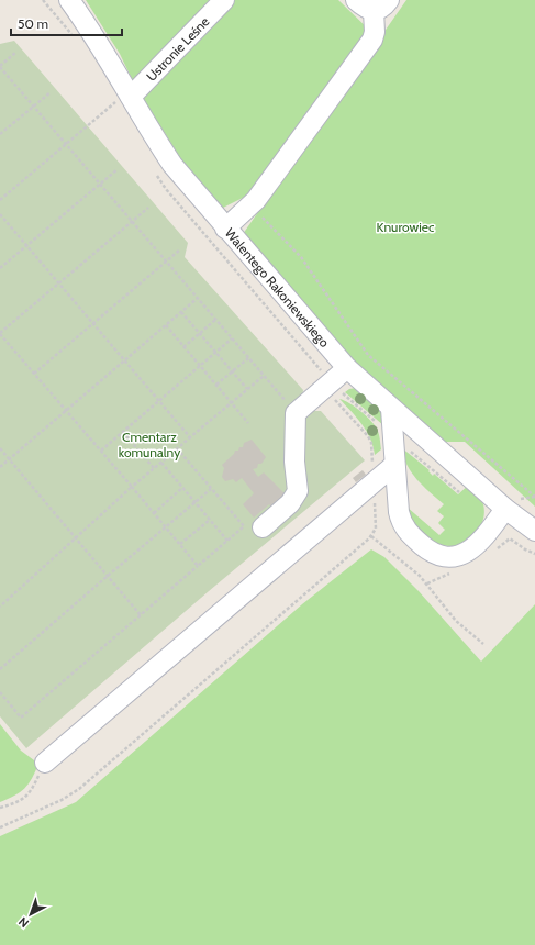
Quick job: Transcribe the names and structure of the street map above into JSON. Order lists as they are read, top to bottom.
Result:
{
  "streets": {
    "street": ["Ustronie Leśne", "Walentego Rakoniewskiego"]
  },
  "crossings": [
    ["Ustronie Leśne", "Walentego Rakoniewskiego"]
  ],
  "parks": ["Knurowiec", "Cmentarz komunalny"],
  "scale_bar": "50 m",
  "north": "bottom left"
}
